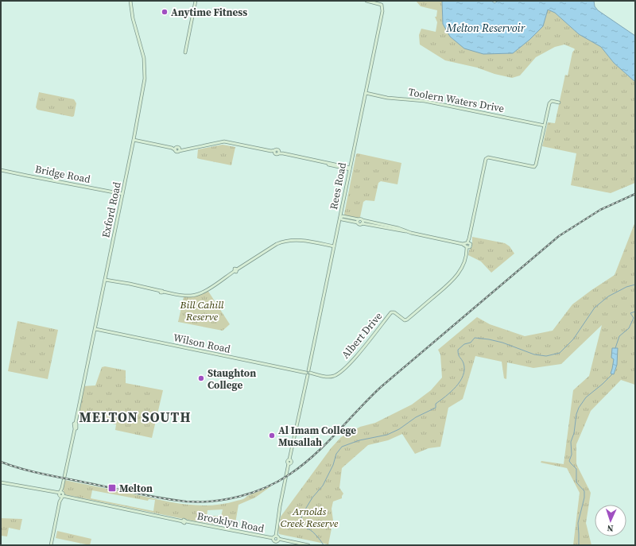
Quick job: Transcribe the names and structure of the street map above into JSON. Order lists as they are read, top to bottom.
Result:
{
  "streets": {
    "street": [
      "Toolern Waters Drive",
      "Bridge Road",
      "Rees Road",
      "Exford Road",
      "Albert Drive",
      "Wilson Road",
      "Brooklyn Road"
    ]
  },
  "crossings": [
    ["Toolern Waters Drive", "Rees Road"],
    ["Toolern Waters Drive", "Albert Drive"],
    ["Bridge Road", "Exford Road"],
    ["Rees Road", "Albert Drive"],
    ["Rees Road", "Wilson Road"],
    ["Exford Road", "Wilson Road"],
    ["Exford Road", "Brooklyn Road"],
    ["Albert Drive", "Wilson Road"]
  ],
  "districts": ["MELTON SOUTH"],
  "water": ["Melton Reservoir"],
  "parks": ["Bill Cahill Reserve", "Arnolds Creek Reserve"],
  "places": {
    "other": ["Anytime Fitness", "Staughton College", "Al Imam College Musallah"],
    "transit": ["Melton"]
  },
  "north": "bottom"
}
